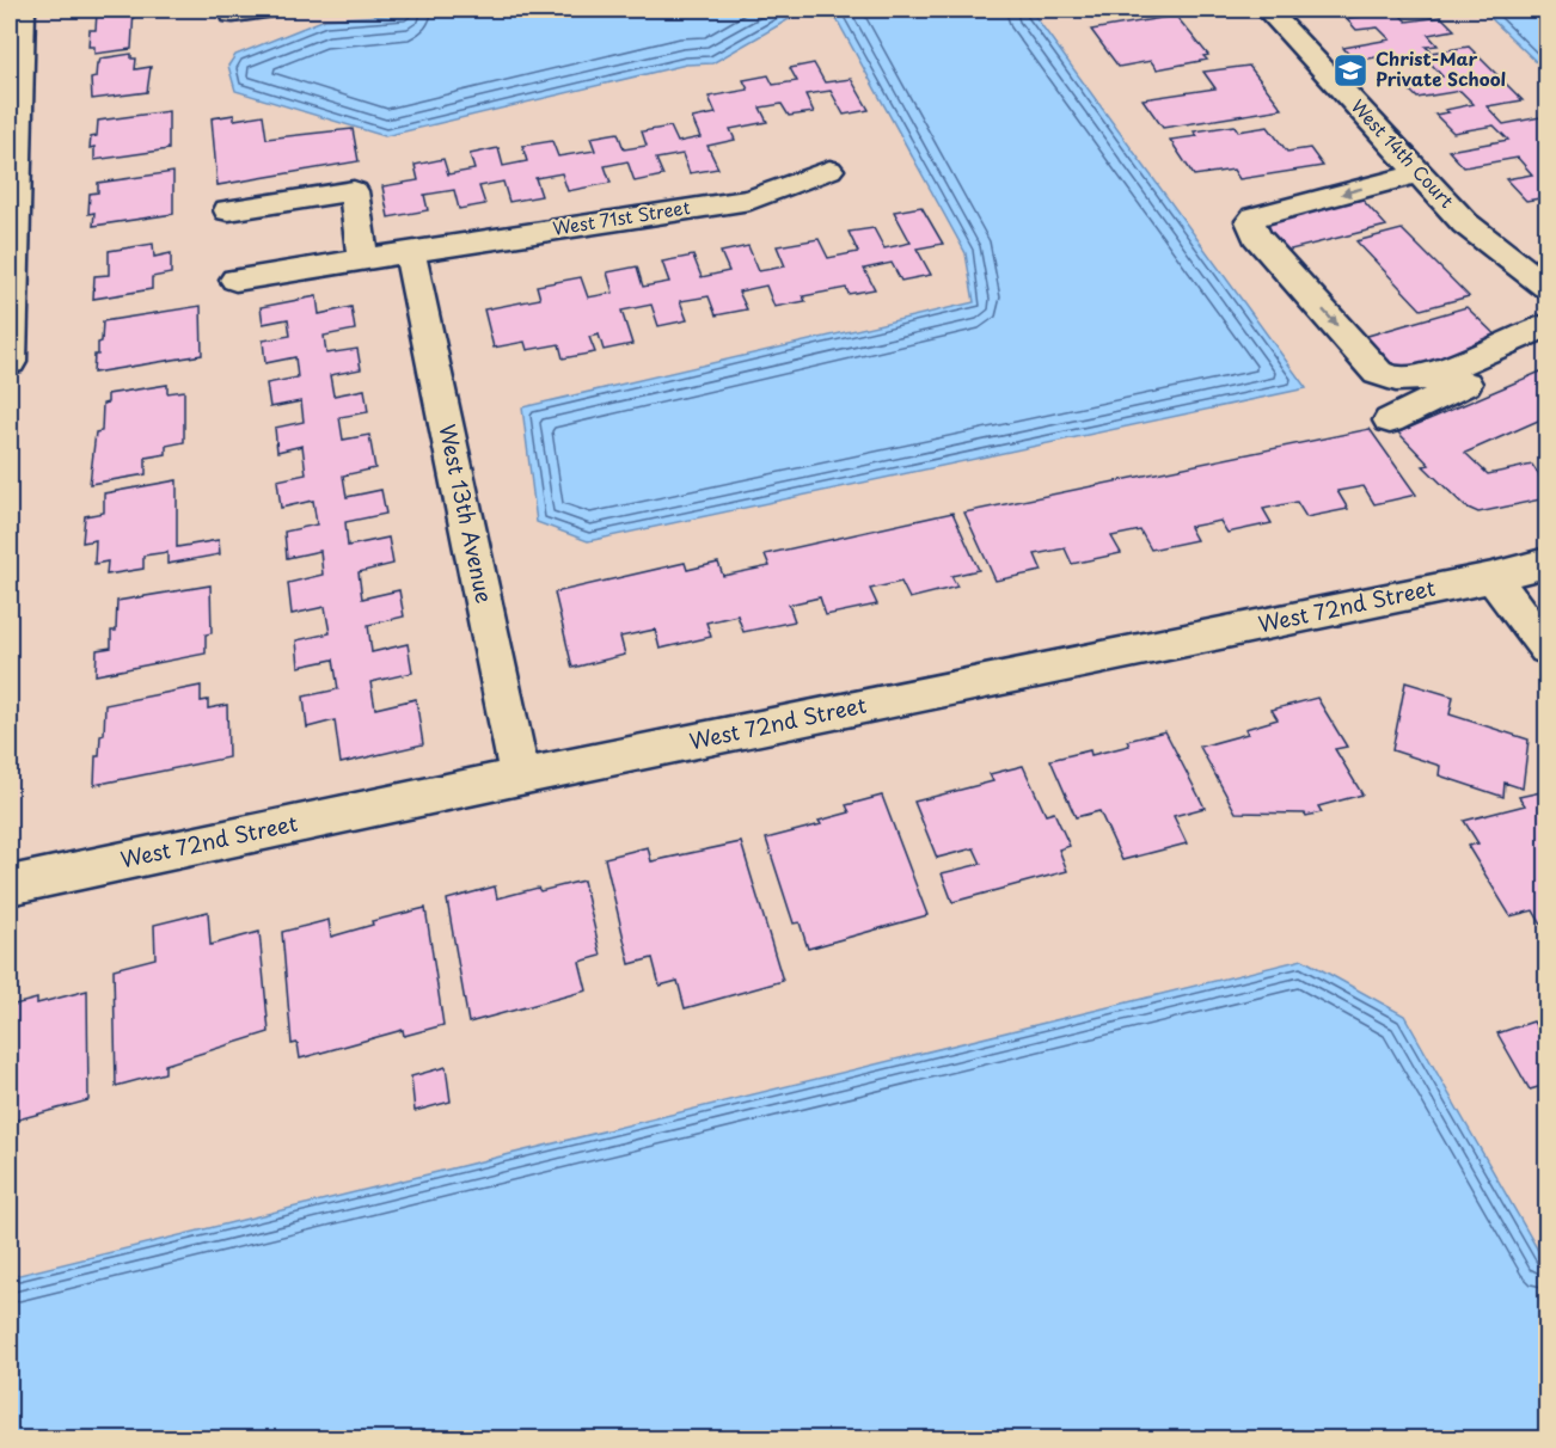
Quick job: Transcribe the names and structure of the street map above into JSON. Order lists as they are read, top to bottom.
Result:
{
  "streets": {
    "street": [
      "West 14th Court",
      "West 71st Street",
      "West 13th Avenue",
      "West 72nd Street"
    ]
  },
  "crossings": [
    ["West 71st Street", "West 13th Avenue"],
    ["West 13th Avenue", "West 72nd Street"]
  ],
  "places": {
    "school or university": ["Christ-Mar Private School"]
  }
}
